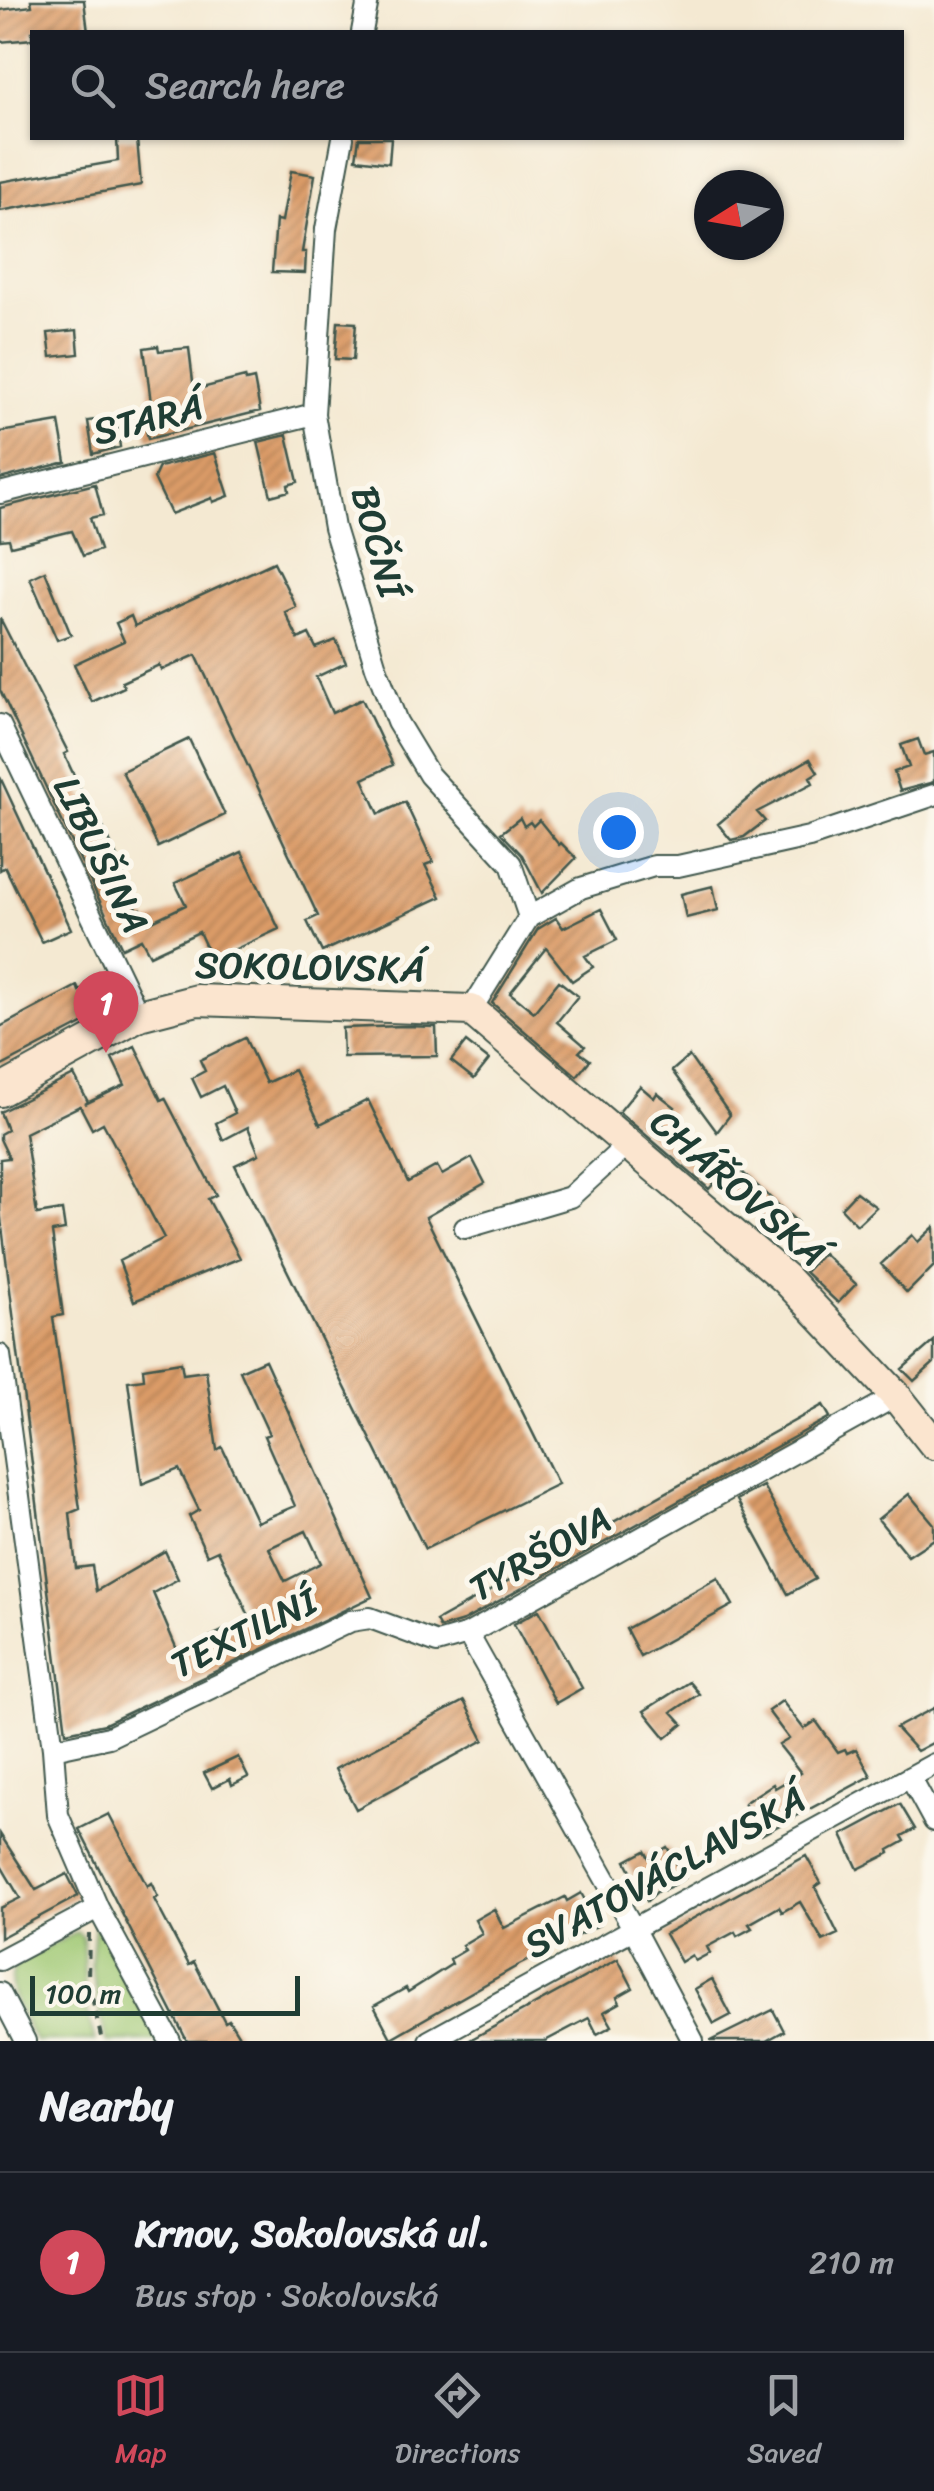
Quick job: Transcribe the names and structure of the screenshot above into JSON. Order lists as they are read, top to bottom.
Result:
{
  "streets": {
    "street": [
      "STARÁ",
      "BOČNÍ",
      "LIBUŠINA",
      "SOKOLOVSKÁ",
      "CHÁŘOVSKÁ",
      "TYRŠOVA",
      "TEXTILNÍ",
      "SVATOVÁCLAVSKÁ"
    ]
  },
  "crossings": [
    ["STARÁ", "BOČNÍ"],
    ["BOČNÍ", "SOKOLOVSKÁ"],
    ["LIBUŠINA", "SOKOLOVSKÁ"],
    ["SOKOLOVSKÁ", "CHÁŘOVSKÁ"],
    ["CHÁŘOVSKÁ", "TYRŠOVA"],
    ["TYRŠOVA", "TEXTILNÍ"],
    ["TYRŠOVA", "SVATOVÁCLAVSKÁ"]
  ],
  "scale_bar": "100 m",
  "north": "left",
  "page": {
    "search": "Search here",
    "pins": "1",
    "scale": "100 m",
    "heading": "Nearby",
    "list": [
      {
        "mark": "1",
        "name": "Krnov, Sokolovská ul.",
        "note": "Bus stop · Sokolovská",
        "value": "210 m"
      }
    ],
    "nav": ["Map", "Directions", "Saved"]
  }
}
